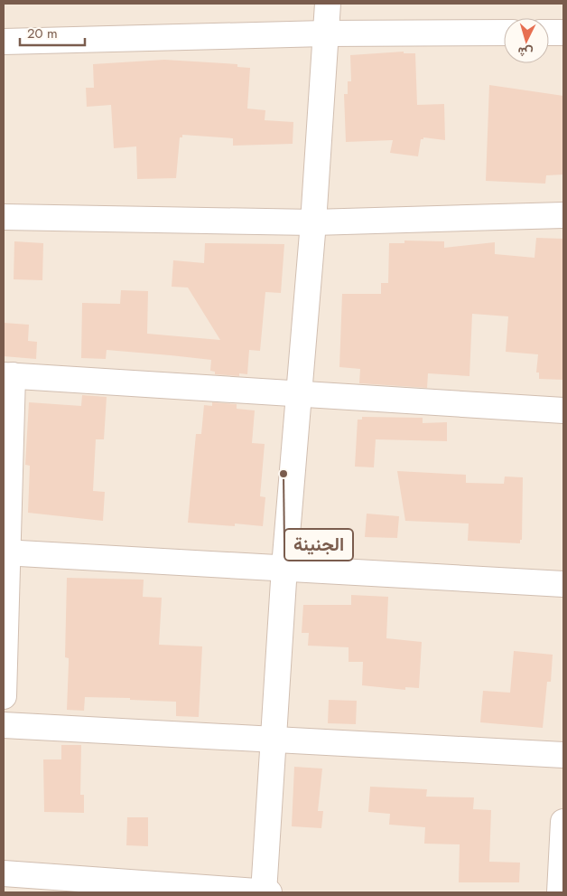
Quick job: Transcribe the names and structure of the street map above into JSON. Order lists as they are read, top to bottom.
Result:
{
  "places": ["الجنينة"],
  "scale_bar": "20 m",
  "north": "bottom"
}
